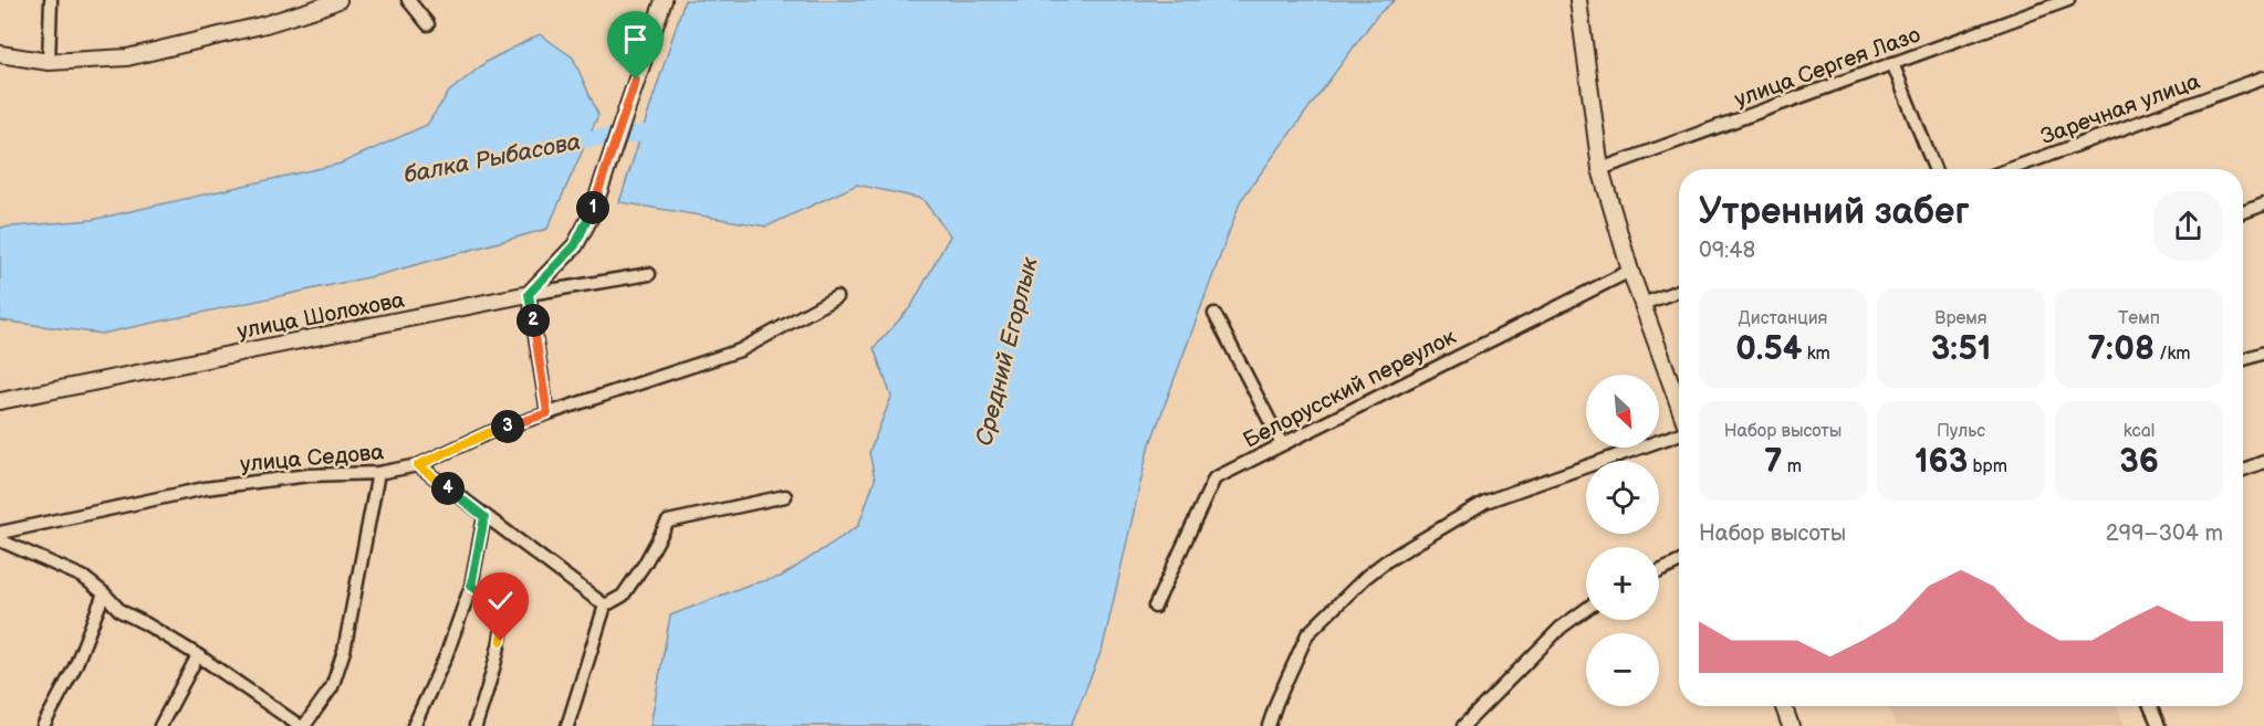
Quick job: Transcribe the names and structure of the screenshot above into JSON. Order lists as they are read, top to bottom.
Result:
{
  "streets": {
    "main road": ["улица Шолохова"],
    "street": [
      "улица Сергея Лазо",
      "Заречная улица",
      "Белорусский переулок",
      "улица Седова"
    ]
  },
  "water": ["балка Рыбасова", "Средний Егорлык"],
  "north": "bottom right",
  "page": {
    "heading": ["Утренний забег", "09:48"],
    "pins": [
      "1",
      "2",
      "3",
      "4"
    ],
    "stats": [
      ["Дистанция", "0.54 km"],
      ["Время", "3:51"],
      ["Темп", "7:08 /km"],
      ["Набор высоты", "7 m"],
      ["Пульс", "163 bpm"],
      ["kcal", "36"]
    ],
    "map_buttons": ["+", "−"],
    "chart": ["Набор высоты", "299–304 m"]
  }
}
